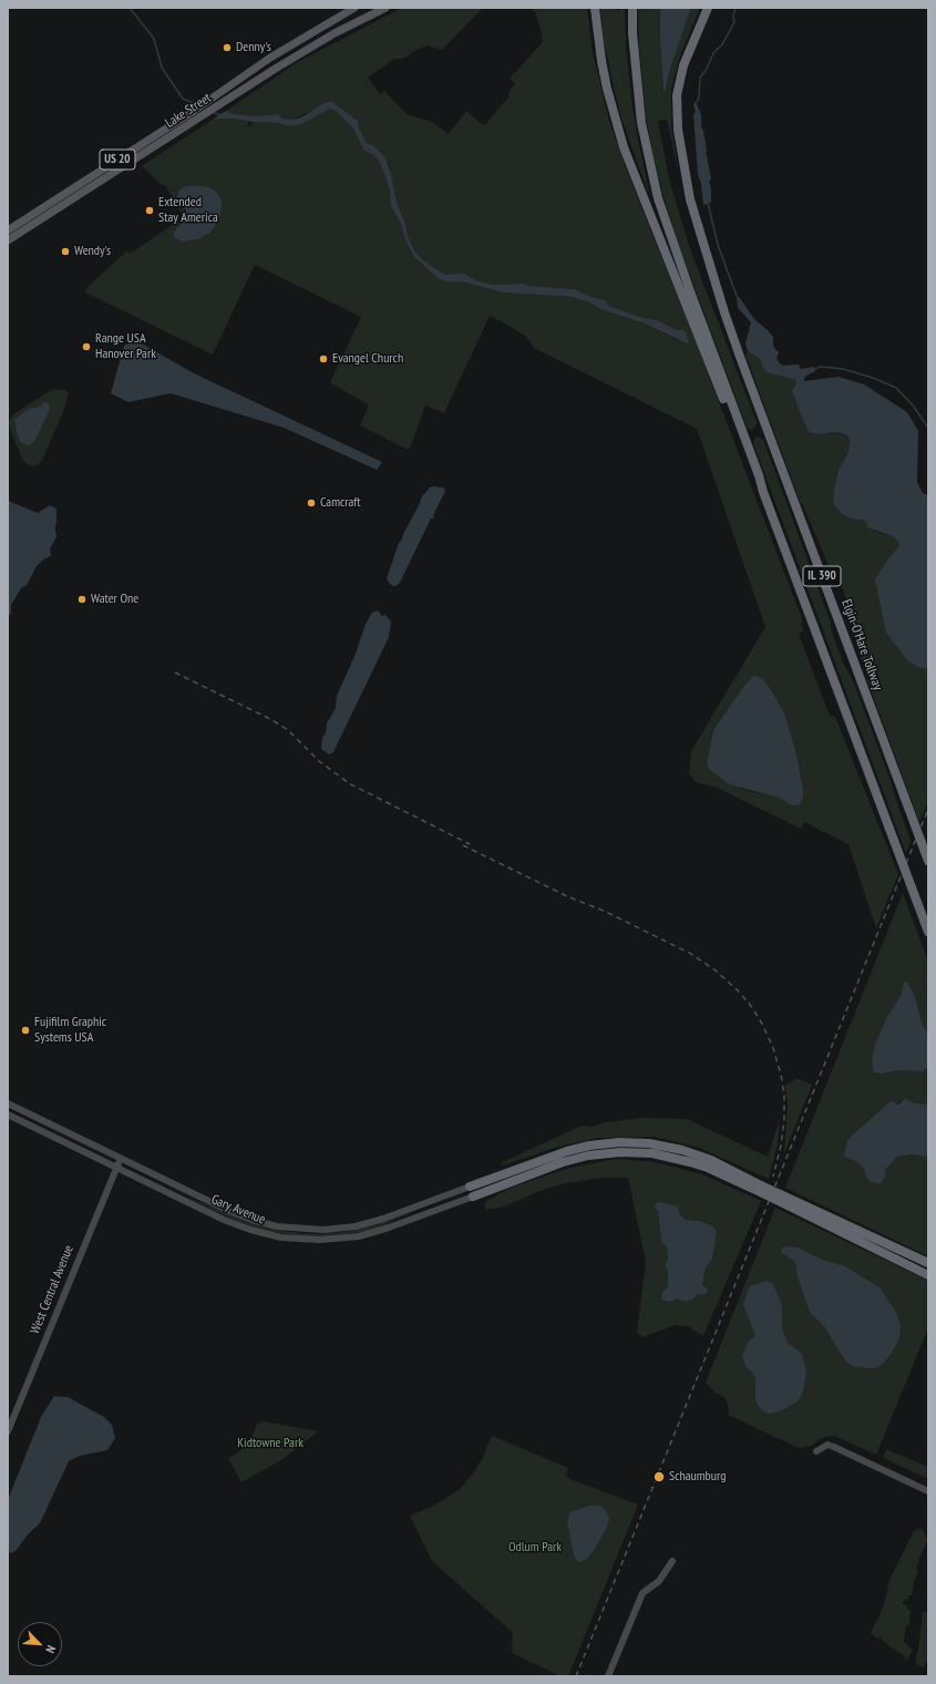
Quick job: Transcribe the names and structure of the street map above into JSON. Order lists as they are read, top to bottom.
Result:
{
  "streets": {
    "highway": ["IL 390", "Elgin-O'Hare Tollway"],
    "main road": [
      "Lake Street",
      "US 20",
      "Gary Avenue",
      "West Central Avenue"
    ]
  },
  "crossings": [
    ["Gary Avenue", "West Central Avenue"]
  ],
  "parks": ["Kidtowne Park", "Odlum Park"],
  "places": [
    "Denny's",
    "Extended Stay America",
    "Wendy's",
    "Range USA Hanover Park",
    "Evangel Church",
    "Camcraft",
    "Water One",
    "Fujifilm Graphic Systems USA",
    "Schaumburg"
  ],
  "north": "bottom right"
}
